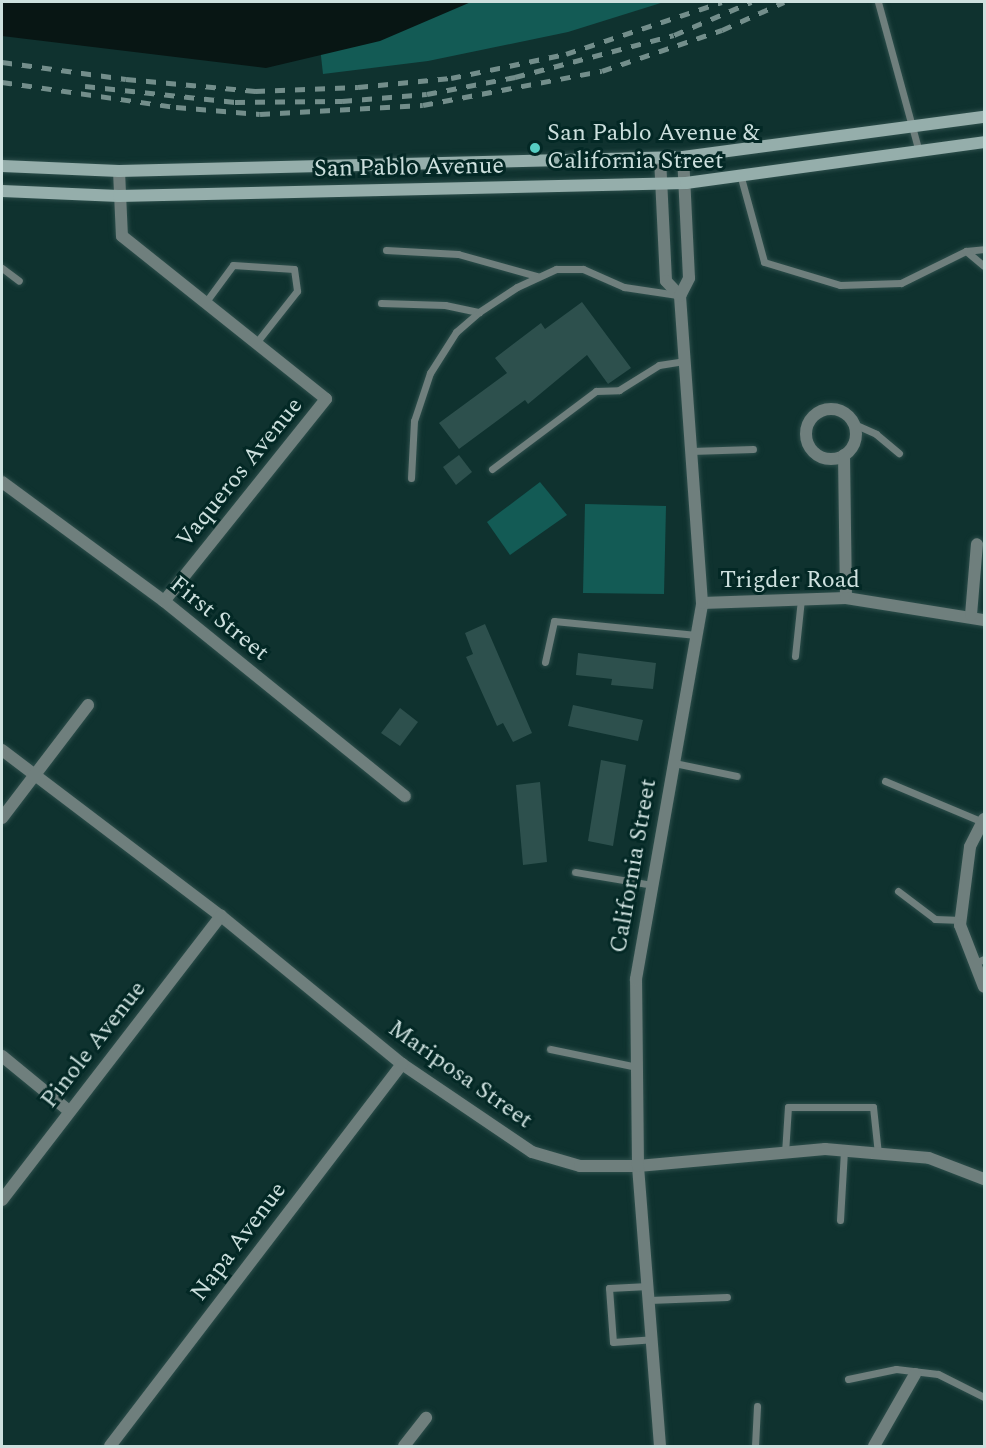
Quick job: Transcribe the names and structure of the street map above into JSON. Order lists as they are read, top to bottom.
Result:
{
  "streets": {
    "main road": ["San Pablo Avenue"],
    "street": [
      "Vaqueros Avenue",
      "Trigder Road",
      "First Street",
      "California Street",
      "Pinole Avenue",
      "Mariposa Street",
      "Napa Avenue"
    ]
  },
  "crossings": [
    ["San Pablo Avenue", "California Street"],
    ["Vaqueros Avenue", "First Street"],
    ["Trigder Road", "California Street"],
    ["California Street", "Mariposa Street"],
    ["Pinole Avenue", "Mariposa Street"],
    ["Mariposa Street", "Napa Avenue"]
  ],
  "places": ["San Pablo Avenue & California Street"]
}
